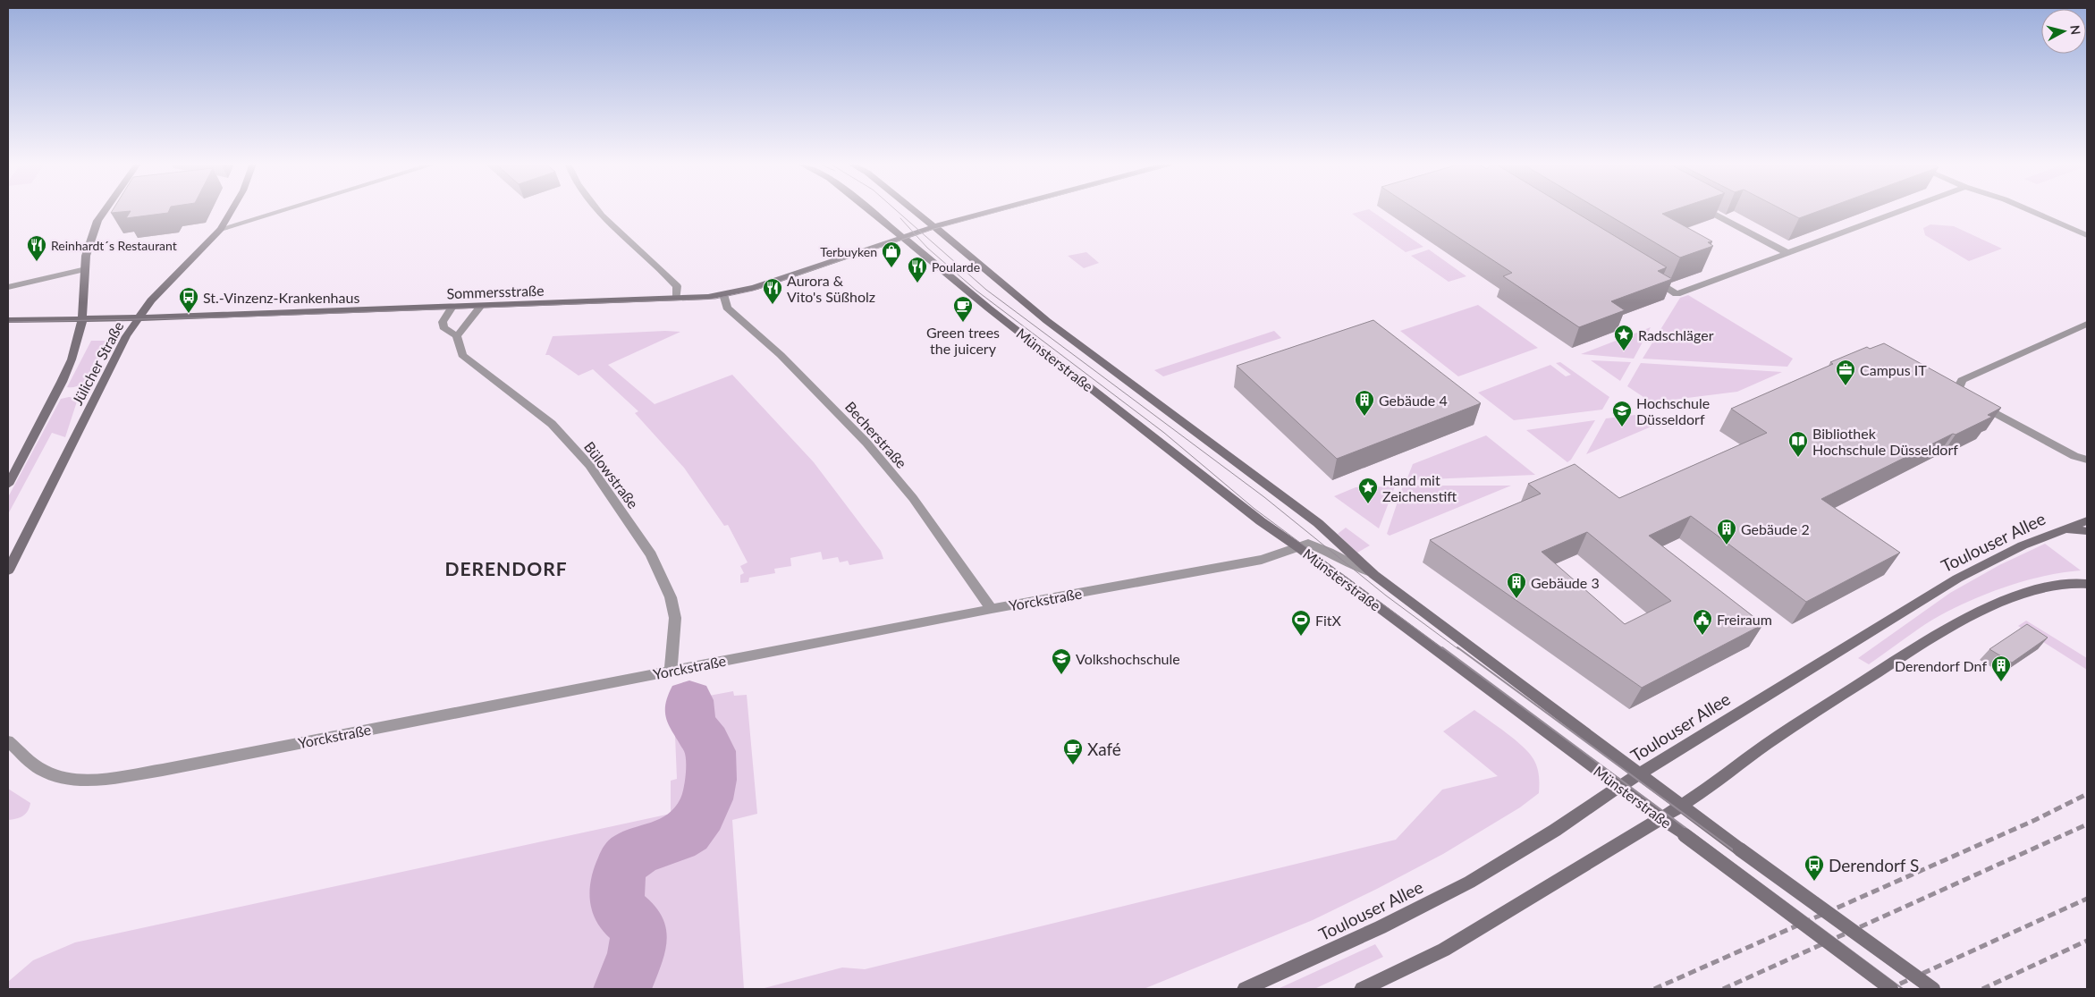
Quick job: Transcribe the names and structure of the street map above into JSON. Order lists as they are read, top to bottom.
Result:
{
  "streets": {
    "main road": [
      "Sommersstraße",
      "Münsterstraße",
      "Jülicher Straße",
      "Toulouser Allee"
    ],
    "street": ["Becherstraße", "Bülowstraße", "Yorckstraße"]
  },
  "crossings": [
    ["Sommersstraße", "Münsterstraße"],
    ["Sommersstraße", "Jülicher Straße"],
    ["Sommersstraße", "Becherstraße"],
    ["Sommersstraße", "Bülowstraße"],
    ["Münsterstraße", "Toulouser Allee"],
    ["Münsterstraße", "Yorckstraße"],
    ["Becherstraße", "Yorckstraße"],
    ["Bülowstraße", "Yorckstraße"]
  ],
  "districts": ["DERENDORF"],
  "places": {
    "restaurant": ["Reinhardt´s Restaurant", "Poularde", "Aurora & Vito's Süßholz"],
    "shop": ["Terbuyken"],
    "bus stop": ["St.-Vinzenz-Krankenhaus", "Derendorf S"],
    "cafe": ["Green trees the juicery", "Xafé"],
    "place": ["Radschläger", "Hand mit Zeichenstift"],
    "office": ["Campus IT"],
    "building": [
      "Gebäude 4",
      "Gebäude 2",
      "Gebäude 3",
      "Derendorf Dnf"
    ],
    "school or university": ["Hochschule Düsseldorf", "Volkshochschule"],
    "library": ["Bibliothek Hochschule Düsseldorf"],
    "public building": ["Freiraum"],
    "sports": ["FitX"]
  },
  "north": "right"
}
